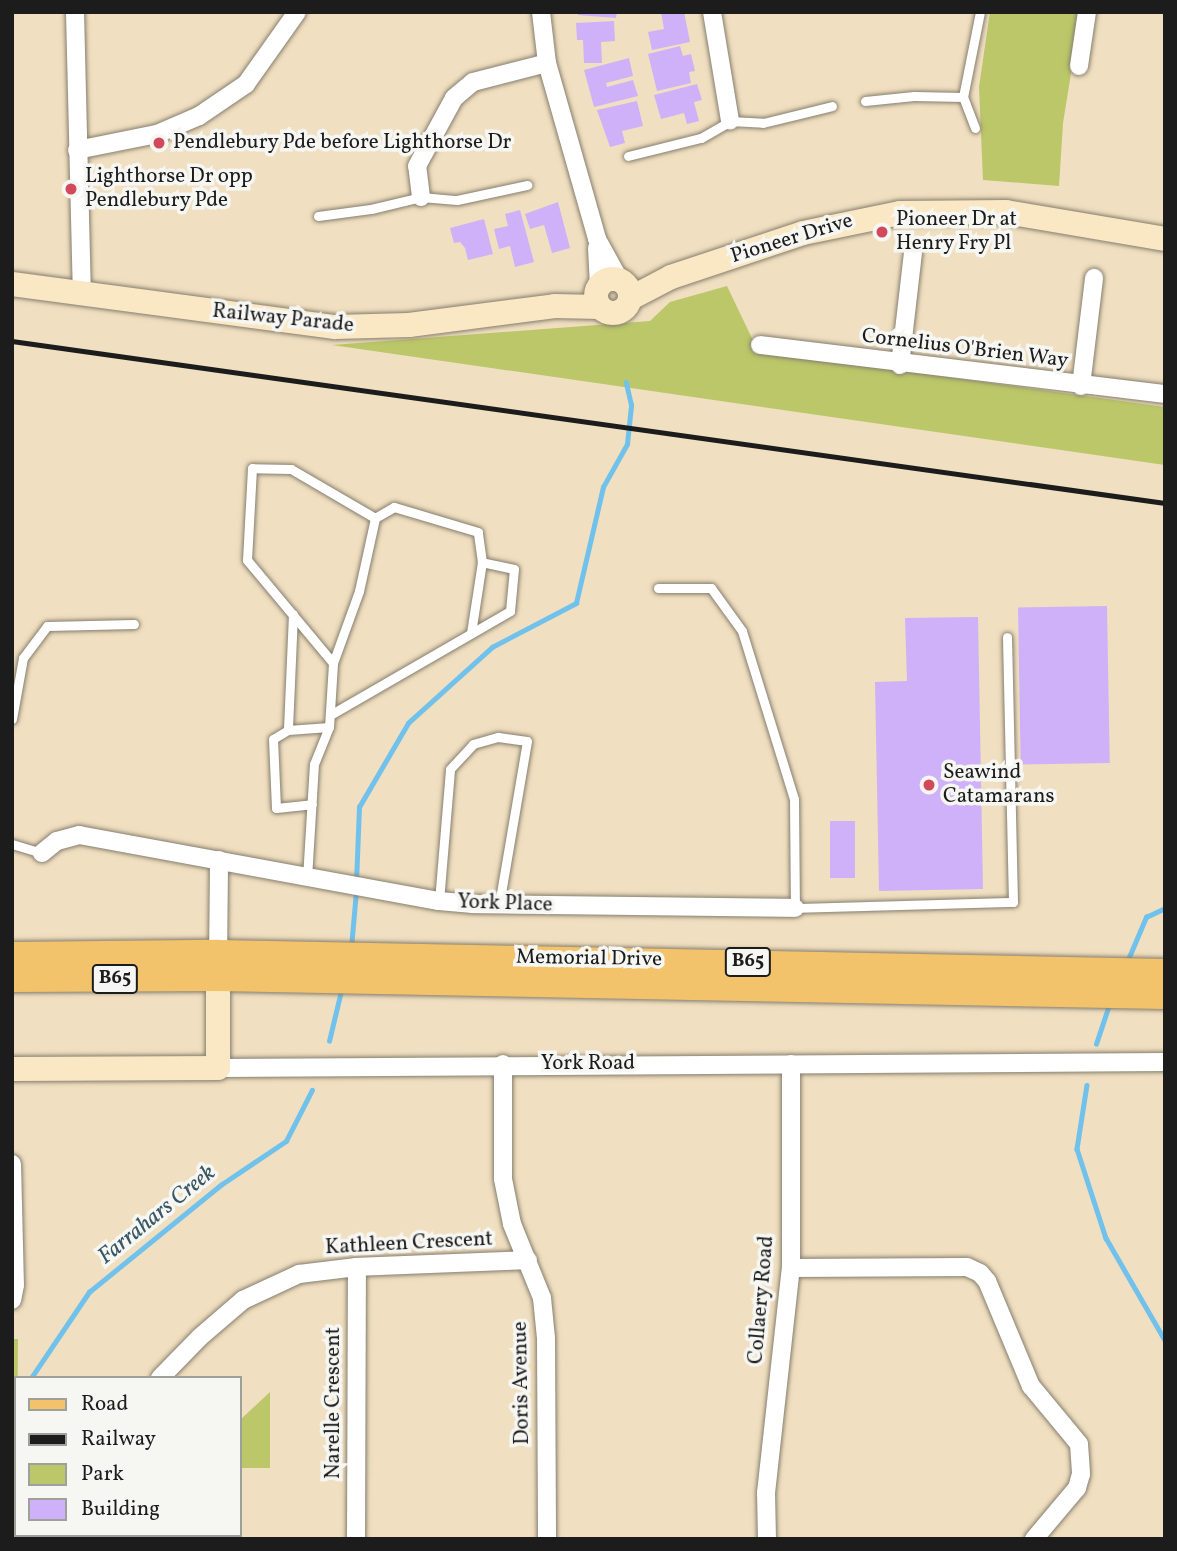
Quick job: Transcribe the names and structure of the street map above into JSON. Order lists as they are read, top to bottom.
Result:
{
  "streets": {
    "main road": [
      "Pioneer Drive",
      "Railway Parade",
      "Memorial Drive",
      "B65",
      "York Road"
    ],
    "street": [
      "Cornelius O'Brien Way",
      "York Place",
      "Kathleen Crescent",
      "Collaery Road",
      "Doris Avenue",
      "Narelle Crescent"
    ]
  },
  "crossings": [
    ["Pioneer Drive", "Railway Parade"],
    ["York Road", "Collaery Road"],
    ["York Road", "Doris Avenue"],
    ["Kathleen Crescent", "Doris Avenue"],
    ["Kathleen Crescent", "Narelle Crescent"]
  ],
  "water": ["Farrahars Creek"],
  "places": [
    "Pendlebury Pde before Lighthorse Dr",
    "Lighthorse Dr opp Pendlebury Pde",
    "Pioneer Dr at Henry Fry Pl",
    "Seawind Catamarans"
  ],
  "legend": [
    "Road",
    "Railway",
    "Park",
    "Building"
  ]
}
